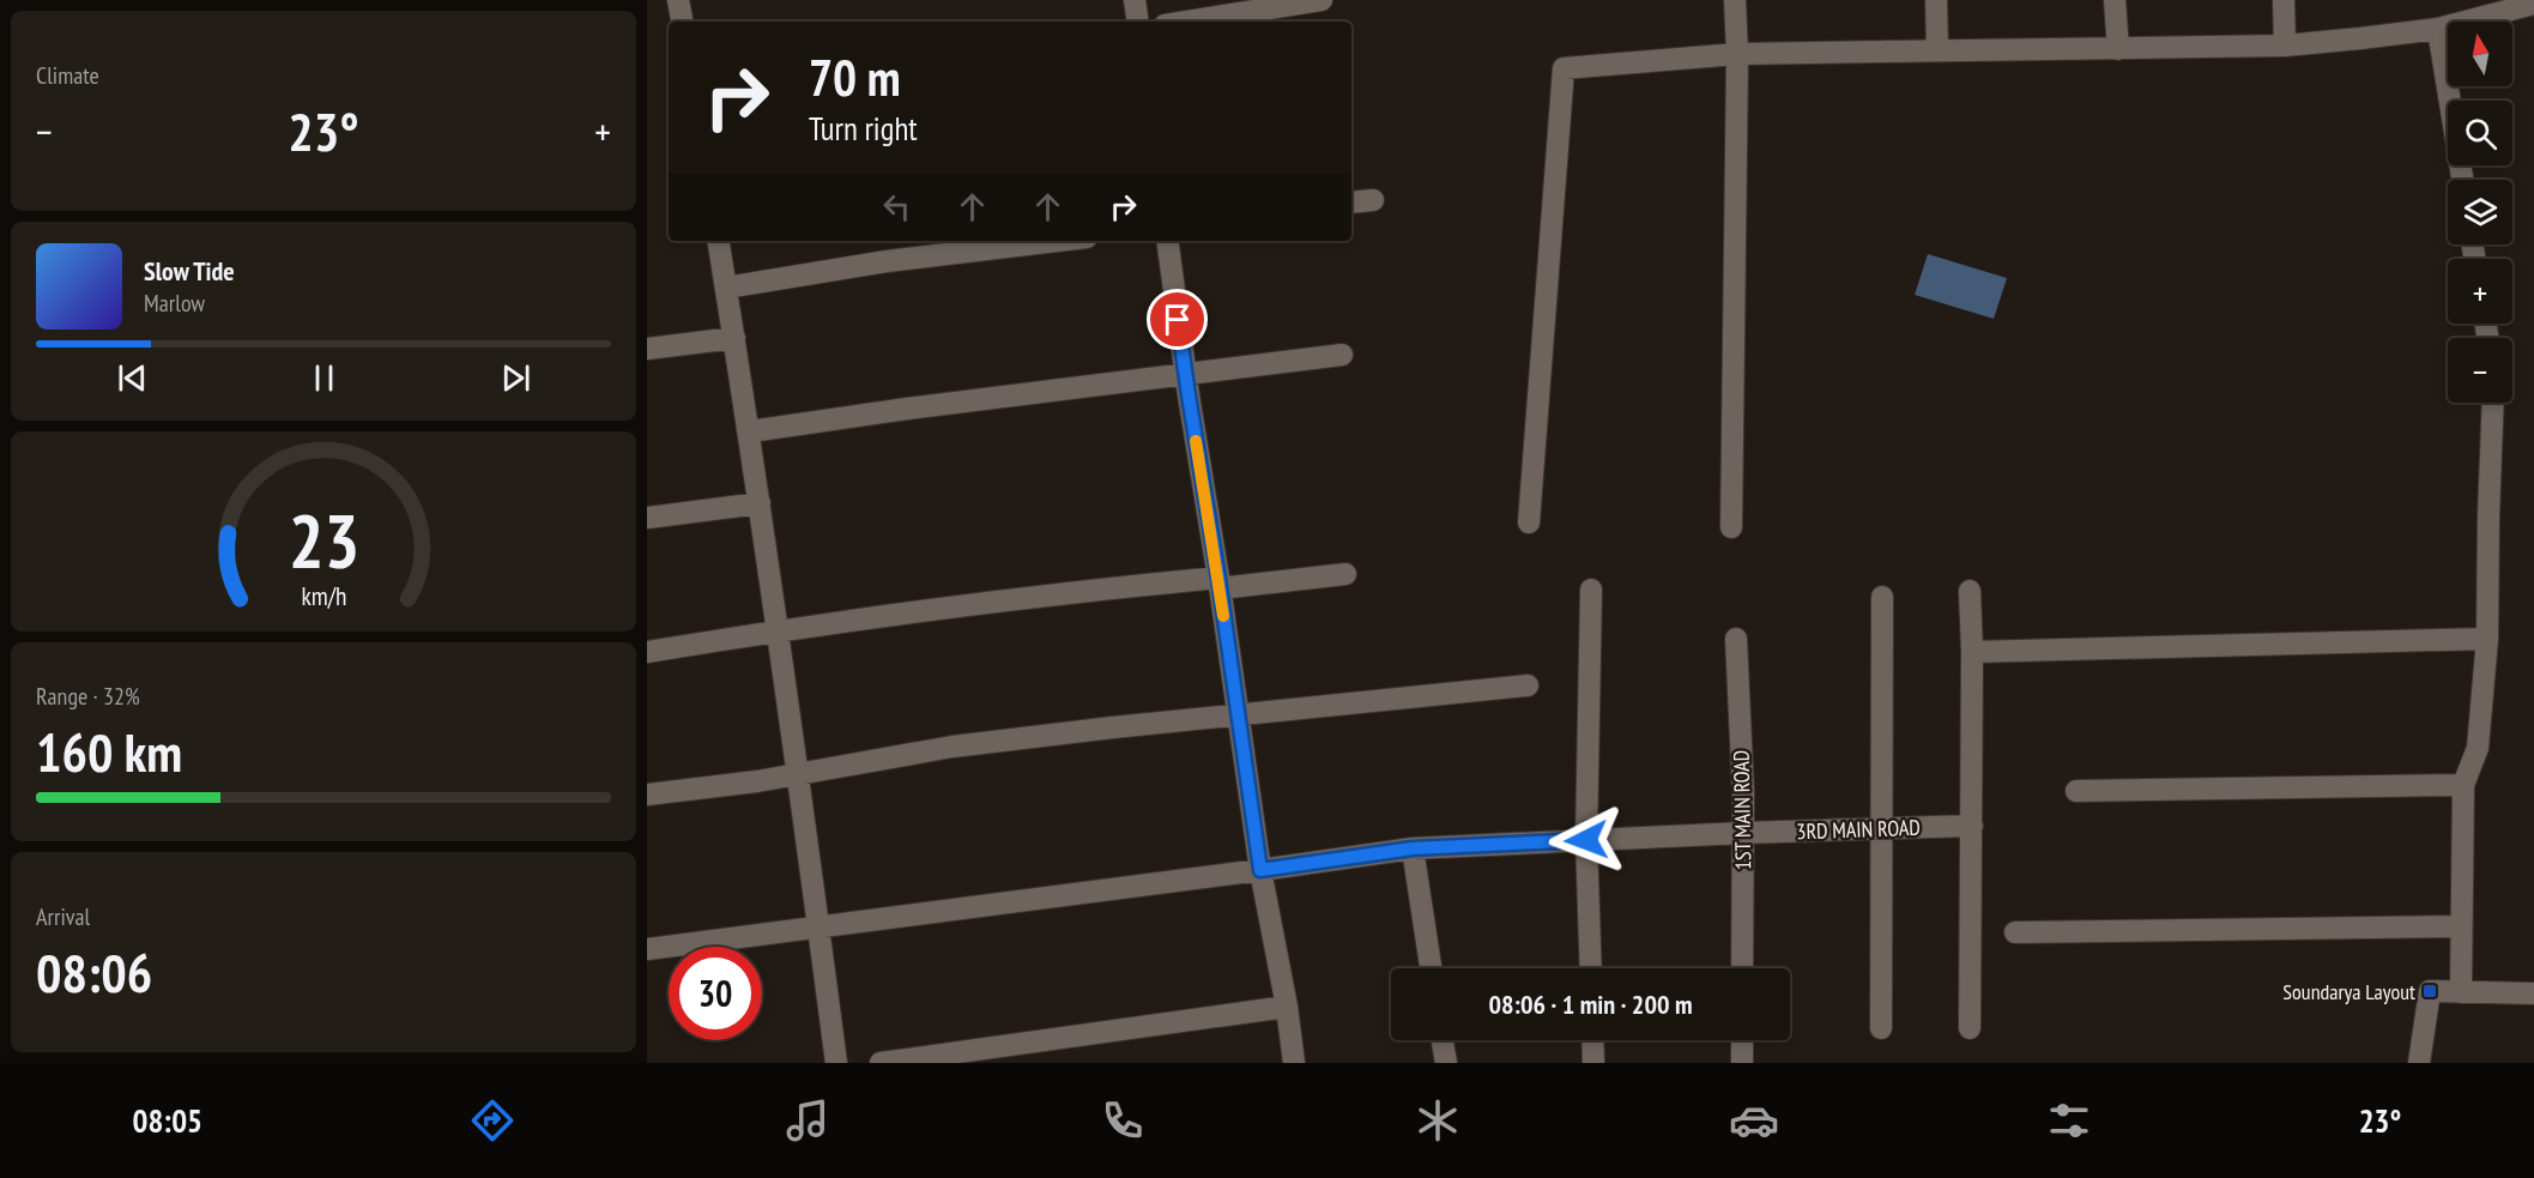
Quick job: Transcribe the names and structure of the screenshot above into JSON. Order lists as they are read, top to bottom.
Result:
{
  "streets": {
    "street": ["1ST MAIN ROAD", "3RD MAIN ROAD"]
  },
  "crossings": [
    ["1ST MAIN ROAD", "3RD MAIN ROAD"]
  ],
  "places": {
    "transit": ["Soundarya Layout"]
  },
  "north": "top",
  "page": {
    "tile": [
      "Climate",
      ["Range · 32%", "160 km"],
      ["Arrival", "08:06"]
    ],
    "map_buttons": ["+", "−"],
    "turn": ["70 m", "Turn right"],
    "heat": ["−", "23°", "+"],
    "song": ["Slow Tide", "Marlow"],
    "limit": "30",
    "trip": "08:06 · 1 min · 200 m",
    "tabs": ["08:05", "23°"],
    "gauge": ["23", "km/h"]
  }
}
